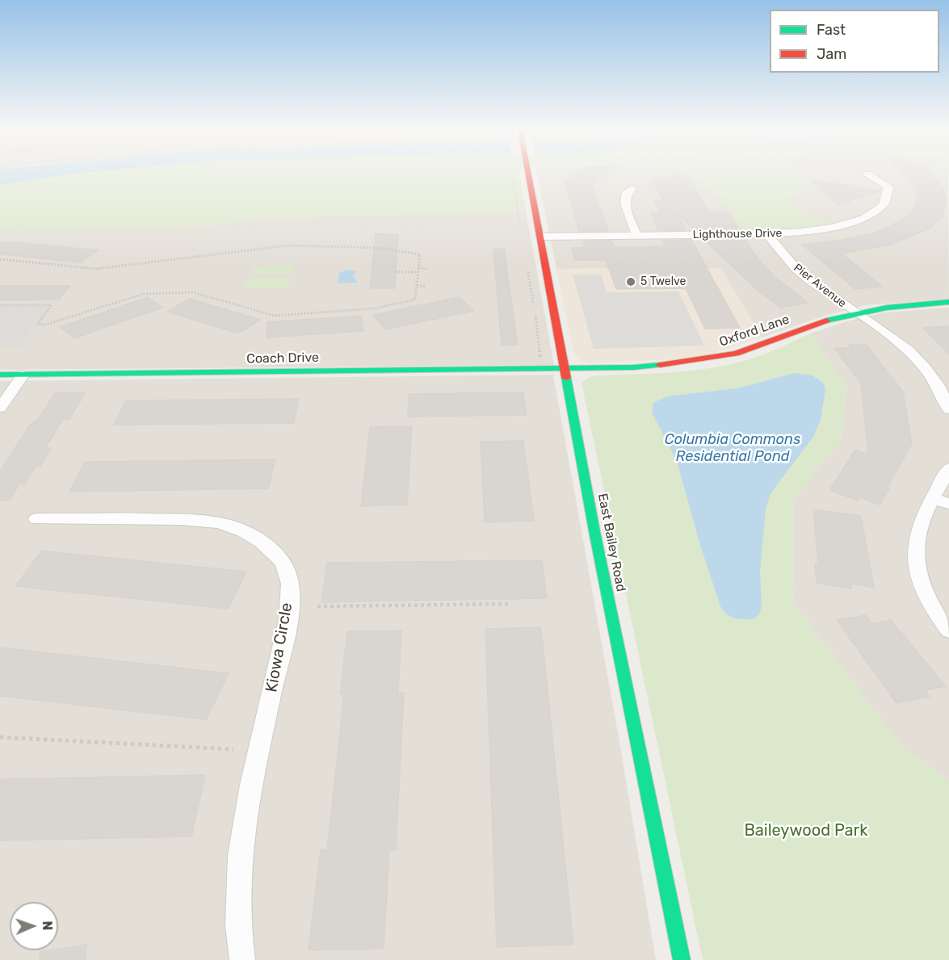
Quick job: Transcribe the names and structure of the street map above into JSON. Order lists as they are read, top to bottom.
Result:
{
  "streets": {
    "street": [
      "Lighthouse Drive",
      "Pier Avenue",
      "Oxford Lane",
      "Coach Drive",
      "East Bailey Road",
      "Kiowa Circle"
    ]
  },
  "crossings": [
    ["Lighthouse Drive", "Pier Avenue"],
    ["Lighthouse Drive", "East Bailey Road"],
    ["Pier Avenue", "Oxford Lane"],
    ["Oxford Lane", "Coach Drive"],
    ["Oxford Lane", "East Bailey Road"],
    ["Coach Drive", "East Bailey Road"]
  ],
  "water": ["Columbia Commons Residential Pond"],
  "parks": ["Baileywood Park"],
  "places": ["5 Twelve"],
  "legend": ["Fast", "Jam"],
  "north": "right"
}
